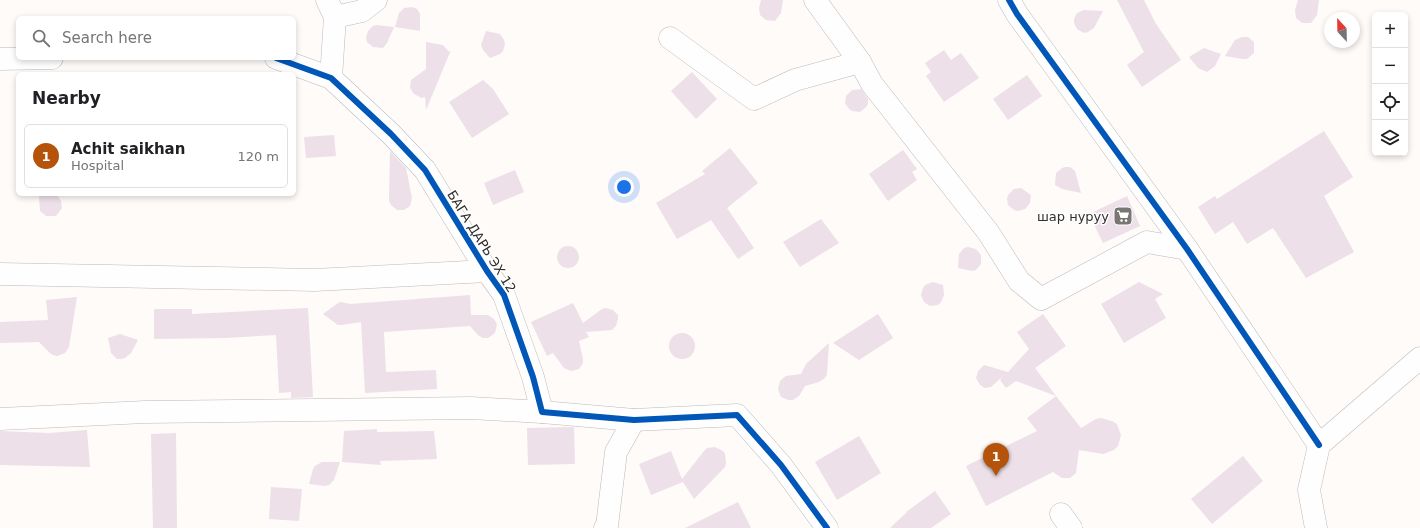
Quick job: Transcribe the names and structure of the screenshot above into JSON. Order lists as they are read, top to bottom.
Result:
{
  "streets": {
    "street": ["БАГА ДАРЬ ЭХ 12"]
  },
  "places": {
    "supermarket": ["шар нуруу"]
  },
  "north": "top",
  "page": {
    "map_buttons": ["+", "−"],
    "search": "Search here",
    "heading": "Nearby",
    "list": [
      {
        "mark": "1",
        "name": "Achit saikhan",
        "note": "Hospital",
        "value": "120 m"
      }
    ],
    "pins": "1"
  }
}
